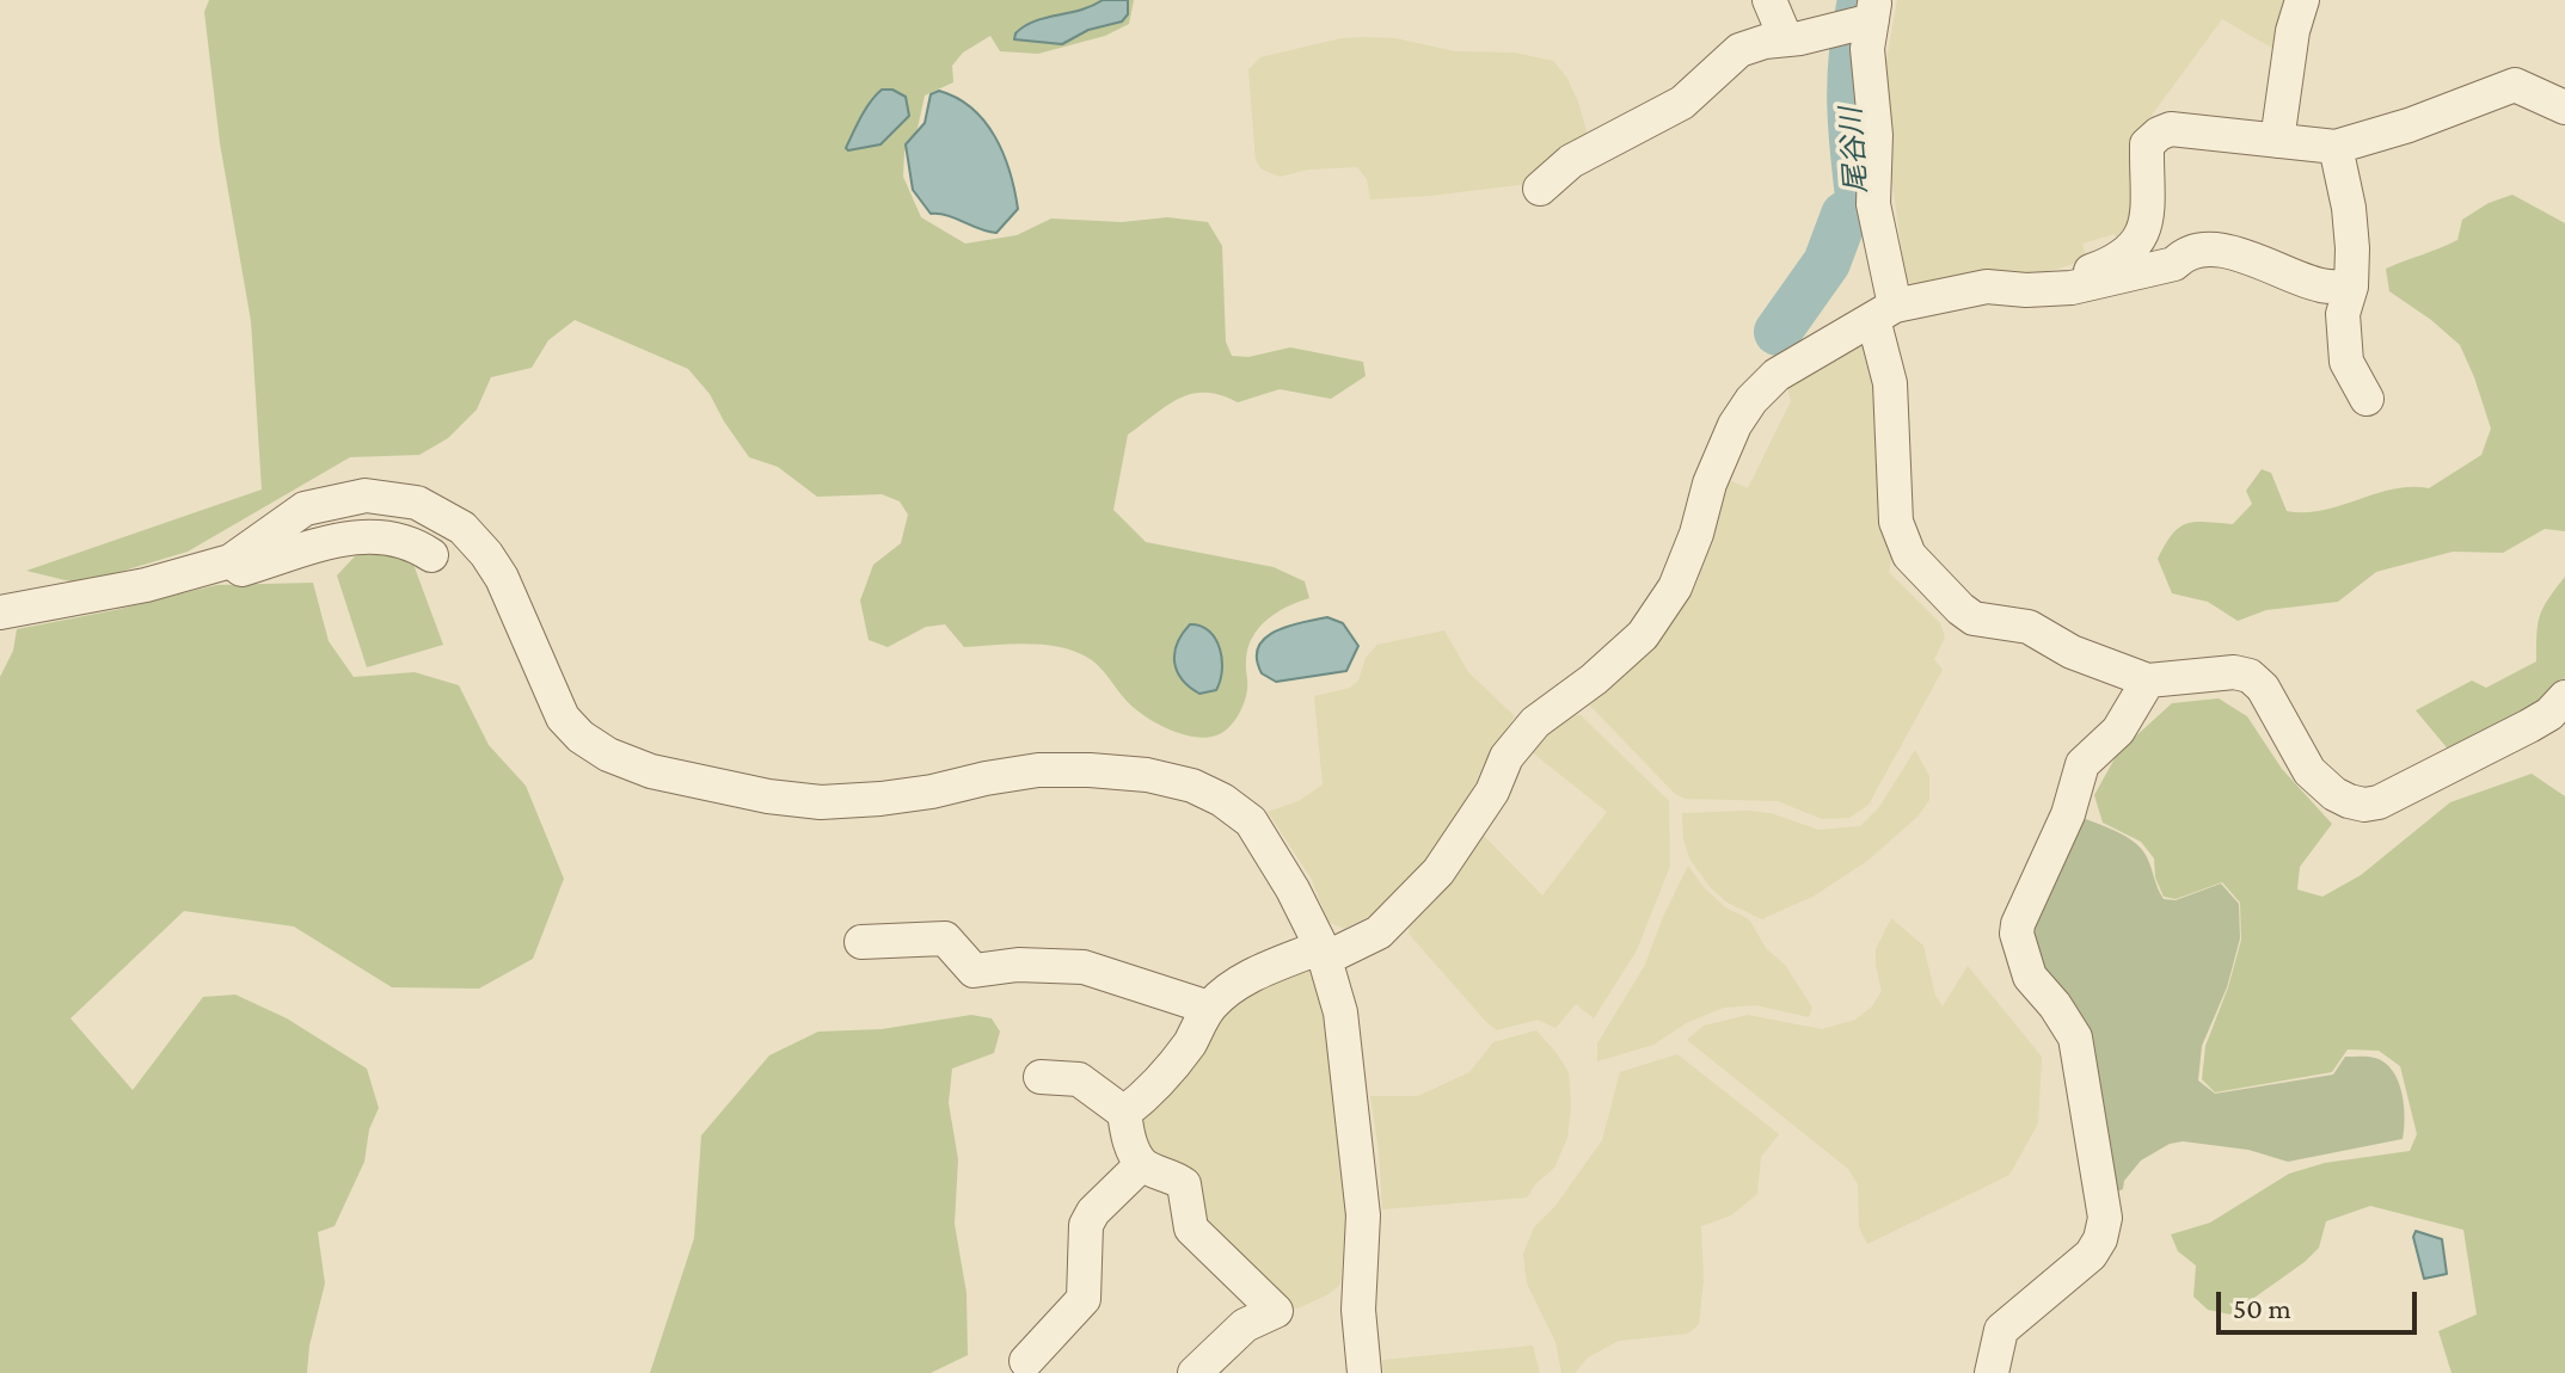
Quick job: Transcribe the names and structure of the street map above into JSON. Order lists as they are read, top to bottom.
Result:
{
  "water": ["尾谷川"],
  "scale_bar": "50 m"
}
